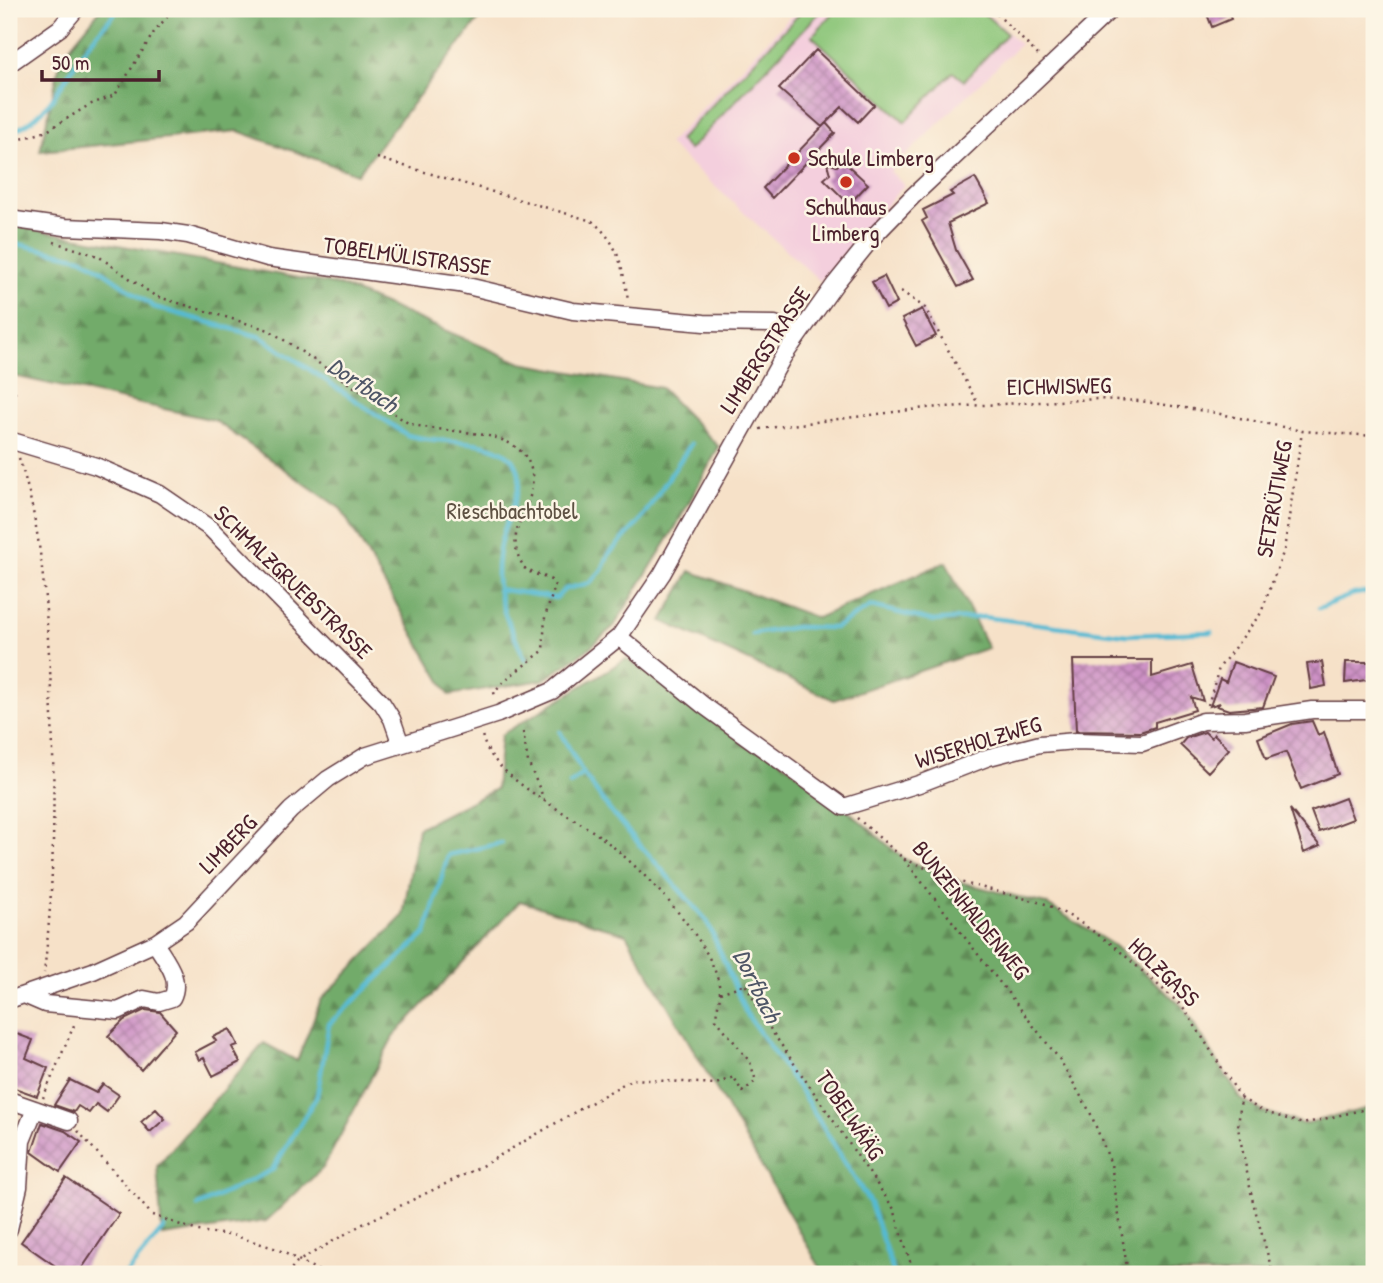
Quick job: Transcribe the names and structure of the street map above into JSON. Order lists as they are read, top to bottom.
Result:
{
  "streets": {
    "street": [
      "TOBELMÜLISTRASSE",
      "LIMBERGSTRASSE",
      "SCHMALZGRUEBSTRASSE",
      "WISERHOLZWEG",
      "LIMBERG"
    ],
    "path": [
      "EICHWISWEG",
      "SETZRÜTIWEG",
      "BUNZENHALDENWEG",
      "HOLZGASS",
      "TOBELWÄÄG"
    ]
  },
  "crossings": [
    ["TOBELMÜLISTRASSE", "LIMBERGSTRASSE"],
    ["LIMBERGSTRASSE", "EICHWISWEG"],
    ["LIMBERGSTRASSE", "LIMBERG"],
    ["EICHWISWEG", "SETZRÜTIWEG"],
    ["SETZRÜTIWEG", "WISERHOLZWEG"],
    ["SCHMALZGRUEBSTRASSE", "LIMBERG"],
    ["WISERHOLZWEG", "BUNZENHALDENWEG"],
    ["BUNZENHALDENWEG", "HOLZGASS"]
  ],
  "water": ["Dorfbach"],
  "parks": ["Rieschbachtobel"],
  "places": ["Schule Limberg", "Schulhaus Limberg"],
  "scale_bar": "50 m"
}
